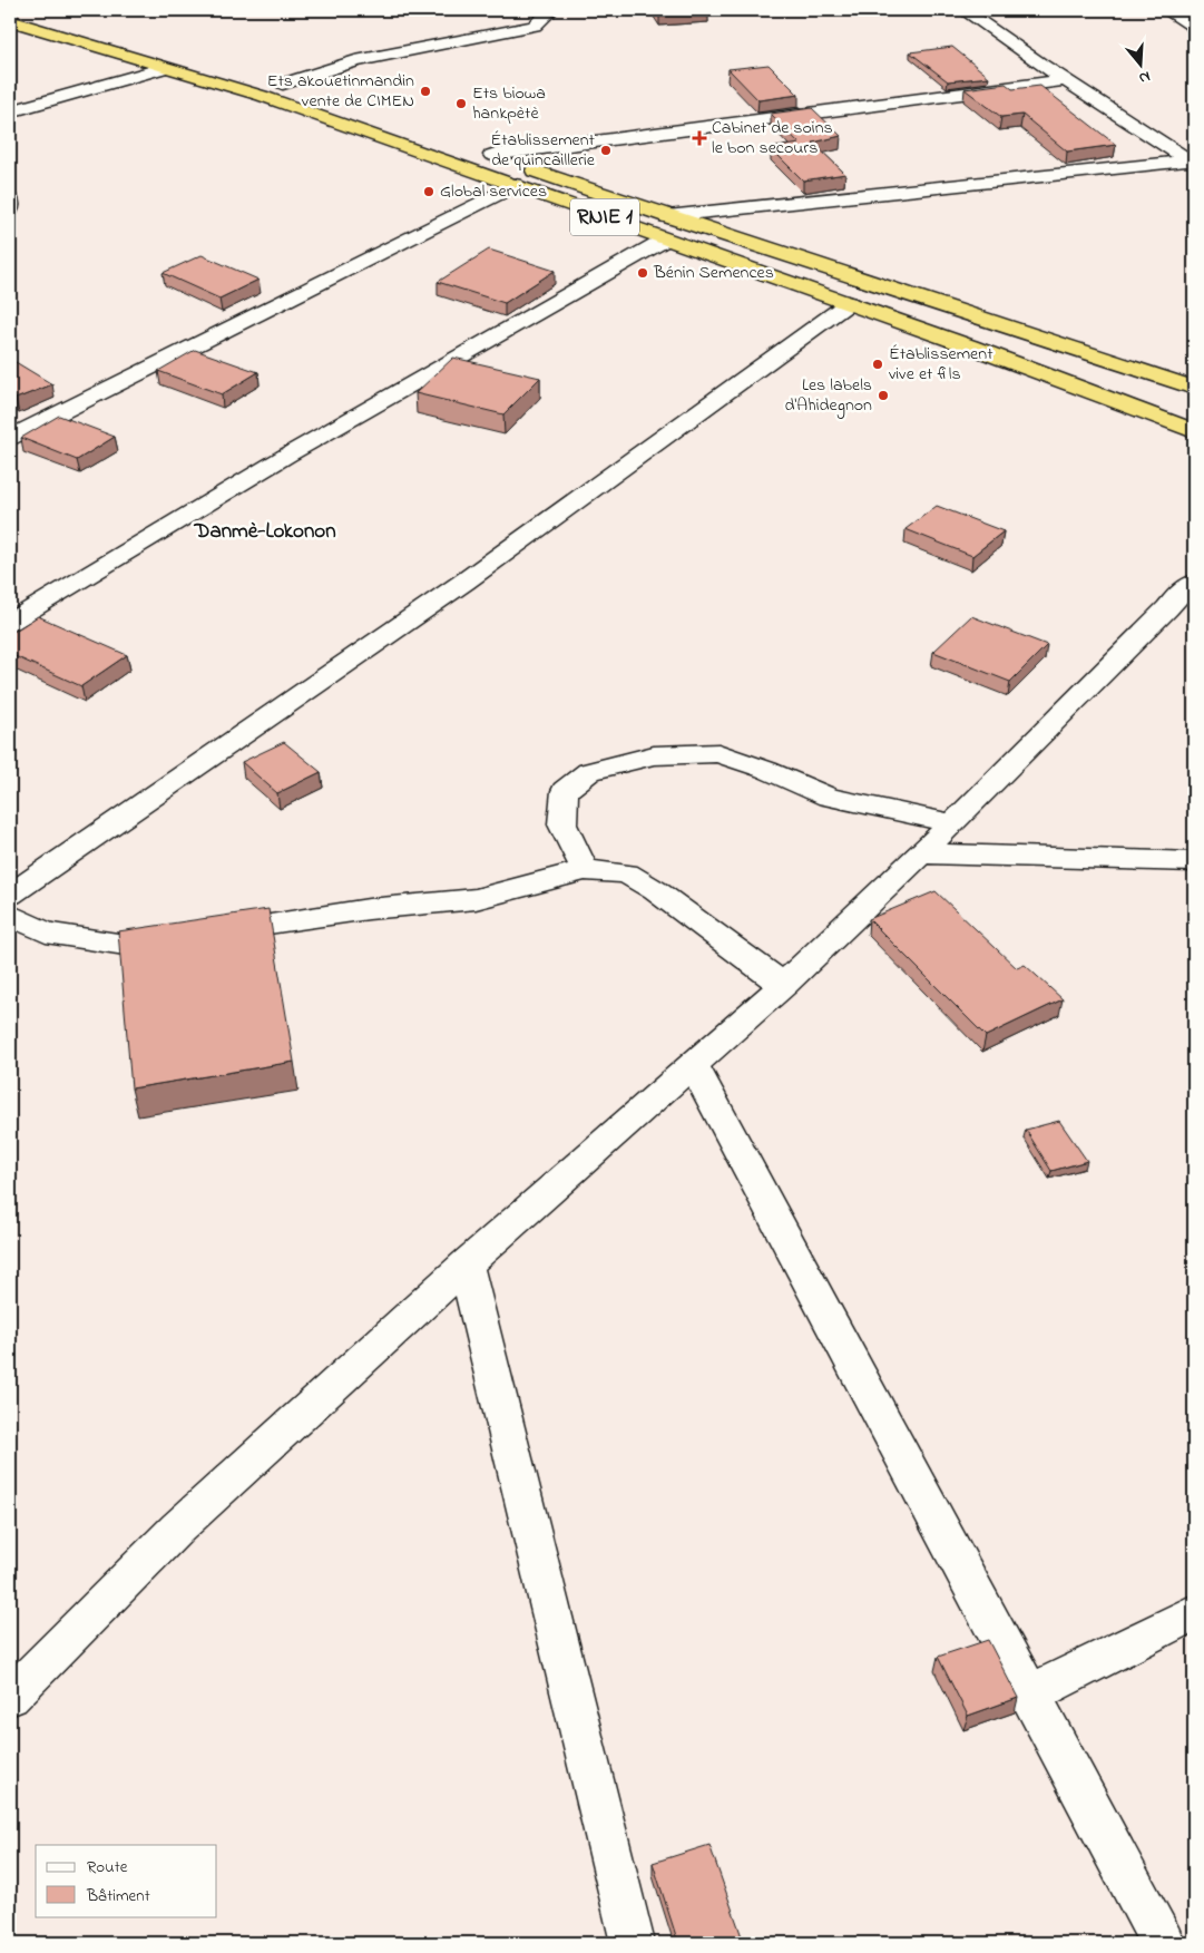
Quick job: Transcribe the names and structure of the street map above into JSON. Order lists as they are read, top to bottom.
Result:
{
  "streets": {
    "highway": ["RNIE 1"]
  },
  "districts": ["Danmè-Lokonon"],
  "places": {
    "other": [
      "Ets akouetinmandin vente de CIMEN",
      "Ets biowa hankpètè",
      "Établissement de quincaillerie",
      "Global services",
      "Bénin Semences",
      "Établissement vive et fils",
      "Les labels d'Ahidegnon"
    ],
    "health": ["Cabinet de soins le bon secours"]
  },
  "legend": ["Route", "Bâtiment"],
  "north": "bottom"
}
